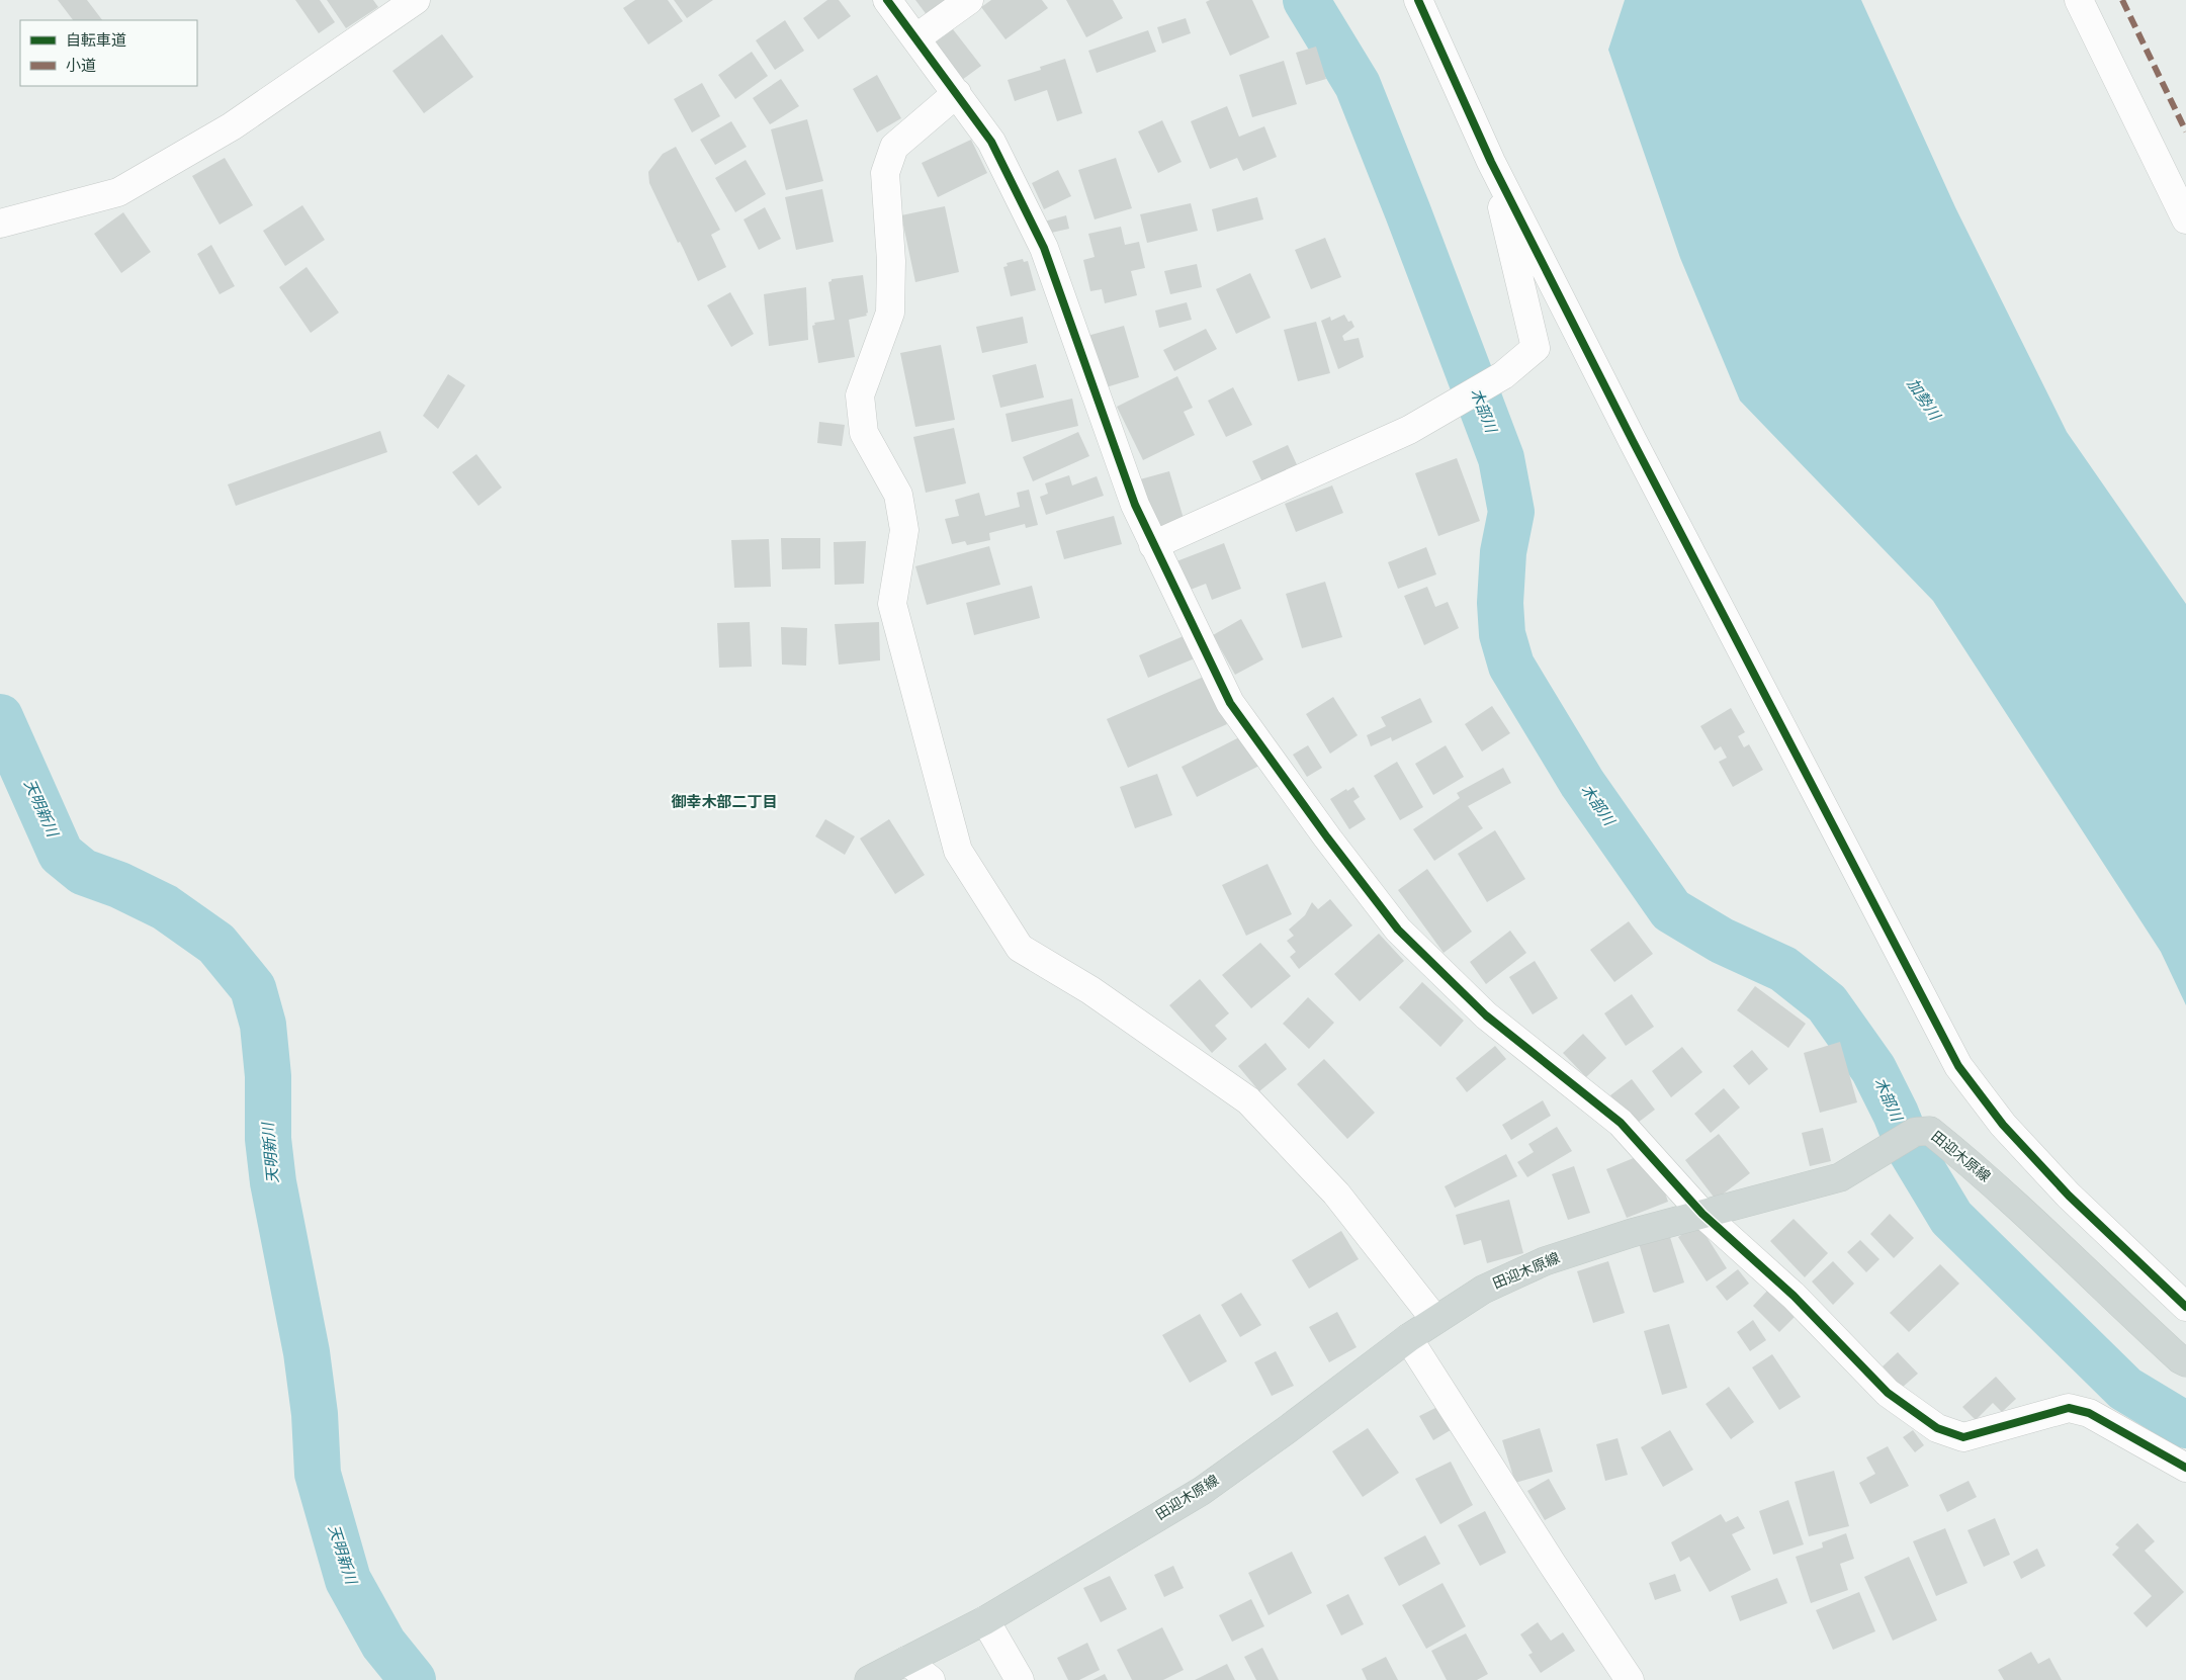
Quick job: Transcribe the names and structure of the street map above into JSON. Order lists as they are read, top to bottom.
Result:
{
  "streets": {
    "main road": ["田迎木原線"]
  },
  "districts": ["御幸木部二丁目"],
  "water": ["加勢川", "木部川", "天明新川"],
  "legend": ["自転車道", "小道"]
}
